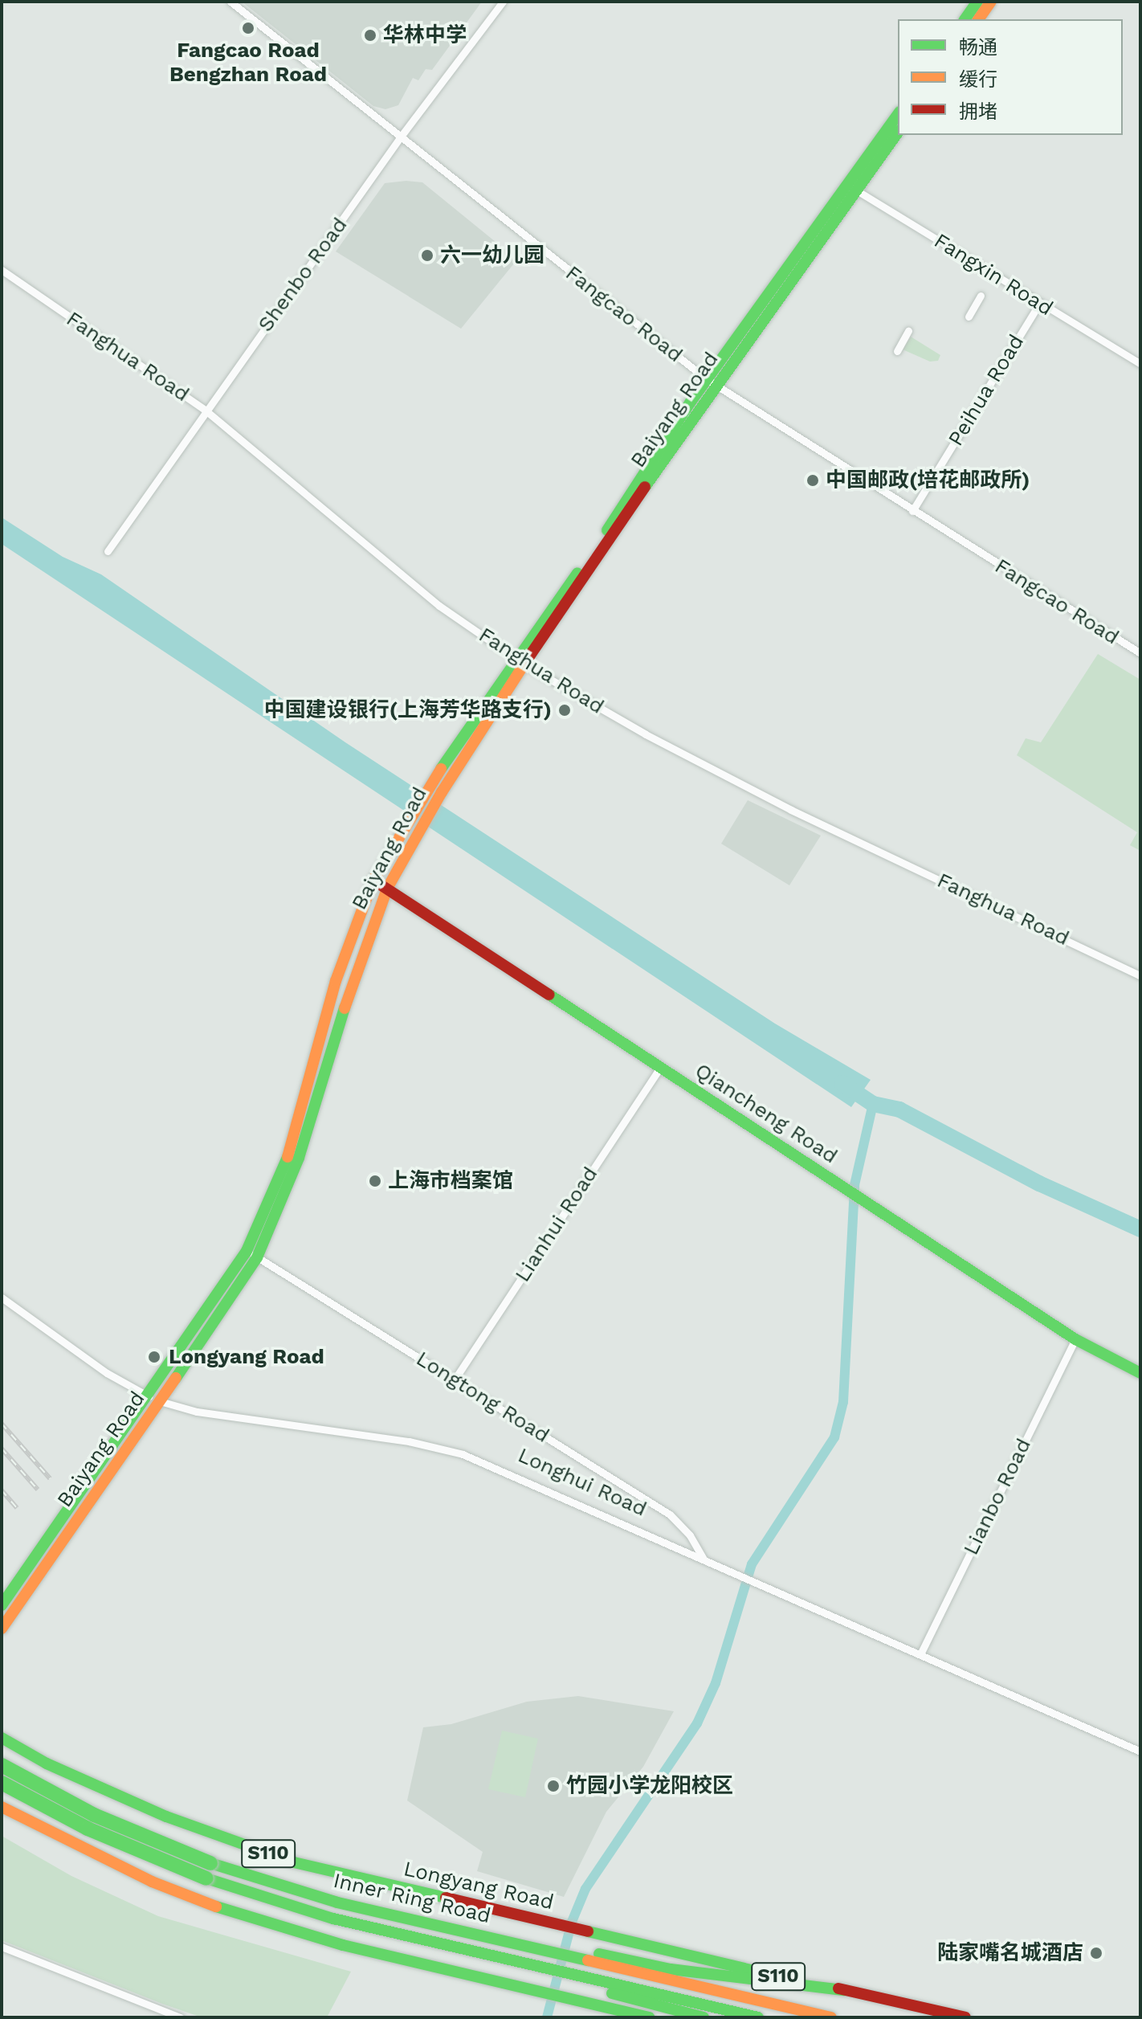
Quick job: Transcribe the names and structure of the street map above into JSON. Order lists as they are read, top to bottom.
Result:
{
  "streets": {
    "main road": [
      "Baiyang Road",
      "Qiancheng Road",
      "S110",
      "Longyang Road",
      "Inner Ring Road"
    ],
    "street": [
      "Shenbo Road",
      "Fangxin Road",
      "Fangcao Road",
      "Fanghua Road",
      "Peihua Road",
      "Lianhui Road",
      "Longtong Road",
      "Longhui Road",
      "Lianbo Road"
    ]
  },
  "crossings": [
    ["Shenbo Road", "Fangcao Road"],
    ["Shenbo Road", "Fanghua Road"],
    ["Fangxin Road", "Peihua Road"],
    ["Fangxin Road", "Baiyang Road"],
    ["Fangcao Road", "Peihua Road"],
    ["Fangcao Road", "Baiyang Road"],
    ["Fanghua Road", "Baiyang Road"],
    ["Baiyang Road", "Qiancheng Road"],
    ["Baiyang Road", "Longtong Road"],
    ["Baiyang Road", "Longhui Road"],
    ["Qiancheng Road", "Lianhui Road"],
    ["Qiancheng Road", "Lianbo Road"],
    ["Lianhui Road", "Longtong Road"],
    ["Longtong Road", "Longhui Road"],
    ["Longhui Road", "Lianbo Road"]
  ],
  "places": [
    "Fangcao Road Bengzhan Road",
    "华林中学",
    "六一幼儿园",
    "中国邮政(培花邮政所)",
    "中国建设银行(上海芳华路支行)",
    "上海市档案馆",
    "Longyang Road",
    "竹园小学龙阳校区",
    "陆家嘴名城酒店"
  ],
  "legend": ["畅通", "缓行", "拥堵"]
}
